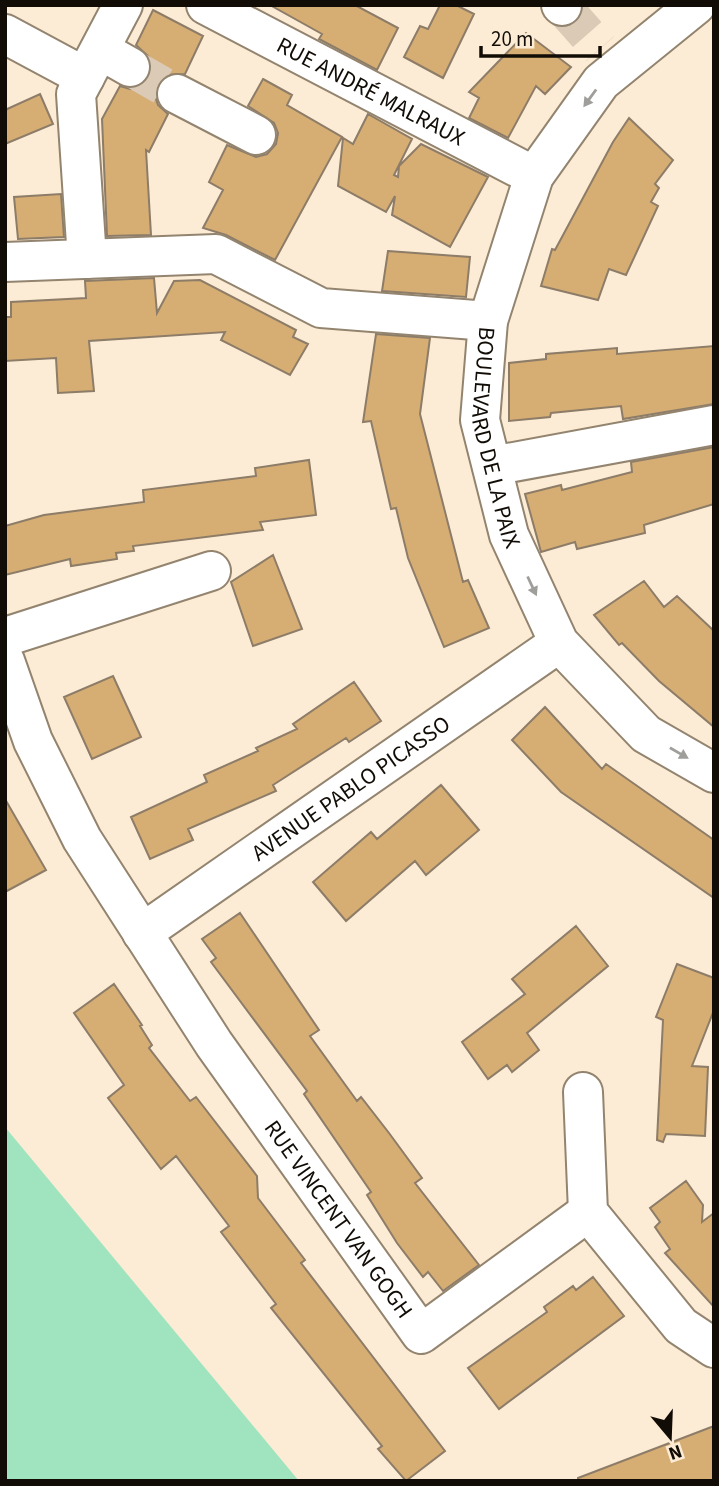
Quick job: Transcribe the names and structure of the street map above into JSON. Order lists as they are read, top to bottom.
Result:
{
  "streets": {
    "street": [
      "RUE ANDRÉ MALRAUX",
      "BOULEVARD DE LA PAIX",
      "AVENUE PABLO PICASSO",
      "RUE VINCENT VAN GOGH"
    ]
  },
  "crossings": [
    ["RUE ANDRÉ MALRAUX", "BOULEVARD DE LA PAIX"],
    ["BOULEVARD DE LA PAIX", "AVENUE PABLO PICASSO"],
    ["AVENUE PABLO PICASSO", "RUE VINCENT VAN GOGH"]
  ],
  "scale_bar": "20 m",
  "north": "bottom"
}
